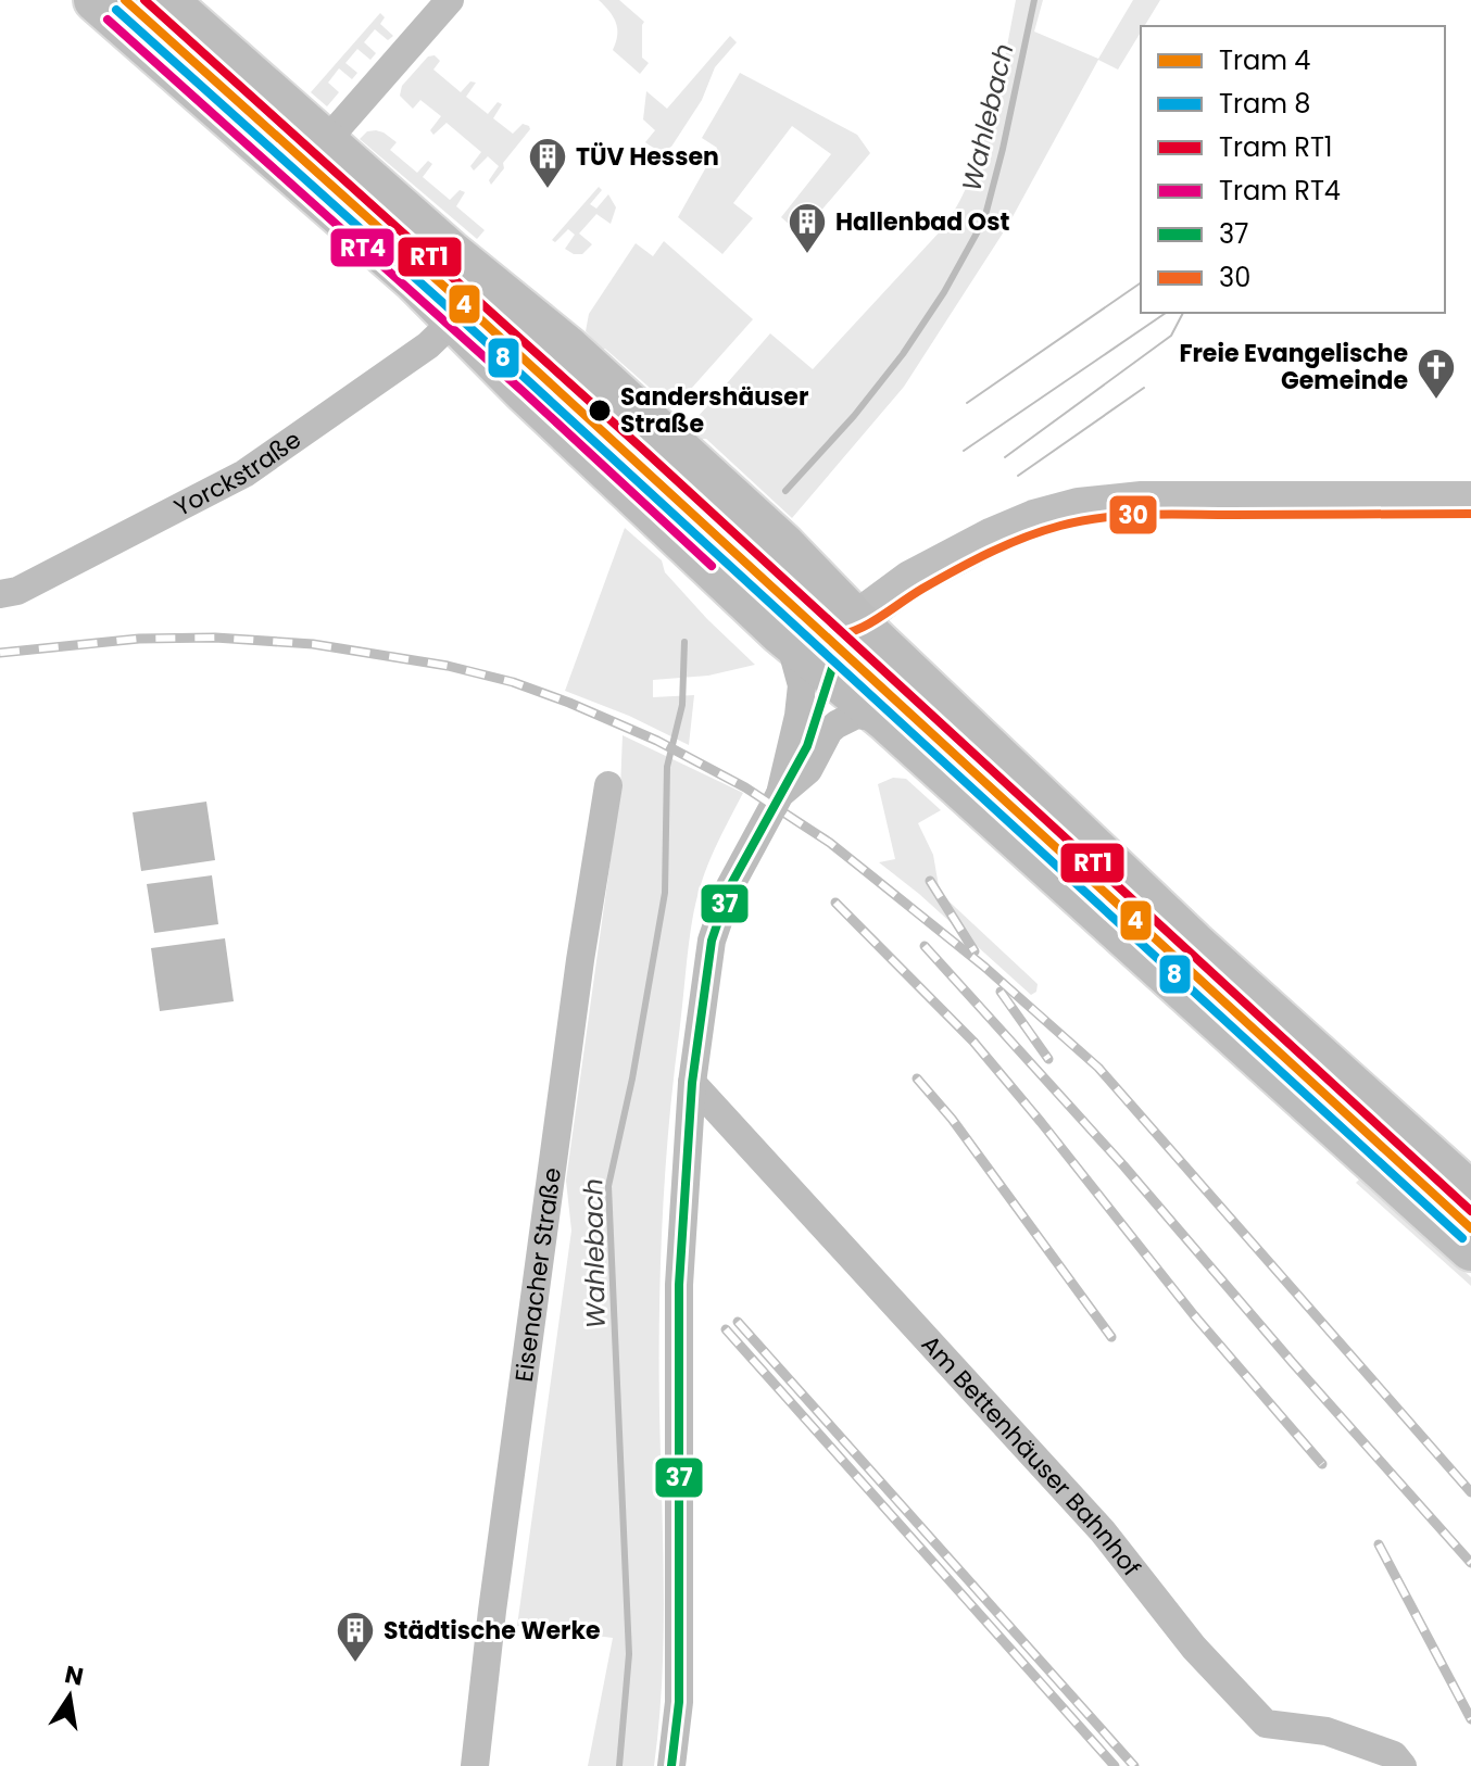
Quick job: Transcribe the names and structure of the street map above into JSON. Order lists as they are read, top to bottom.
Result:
{
  "streets": {
    "street": ["Yorckstraße", "Eisenacher Straße", "Am Bettenhäuser Bahnhof"]
  },
  "water": ["Wahlebach"],
  "places": {
    "building": ["TÜV Hessen", "Hallenbad Ost", "Städtische Werke"],
    "church": ["Freie Evangelische Gemeinde"],
    "other": ["Sandershäuser Straße"]
  },
  "lines": [
    "tram line 4",
    "tram line RT1",
    "transit line 37",
    "tram line 8",
    "transit line 30",
    "tram line RT4"
  ],
  "legend": [
    "Tram 4",
    "Tram 8",
    "Tram RT1",
    "Tram RT4",
    "37",
    "30"
  ],
  "north": "top"
}
